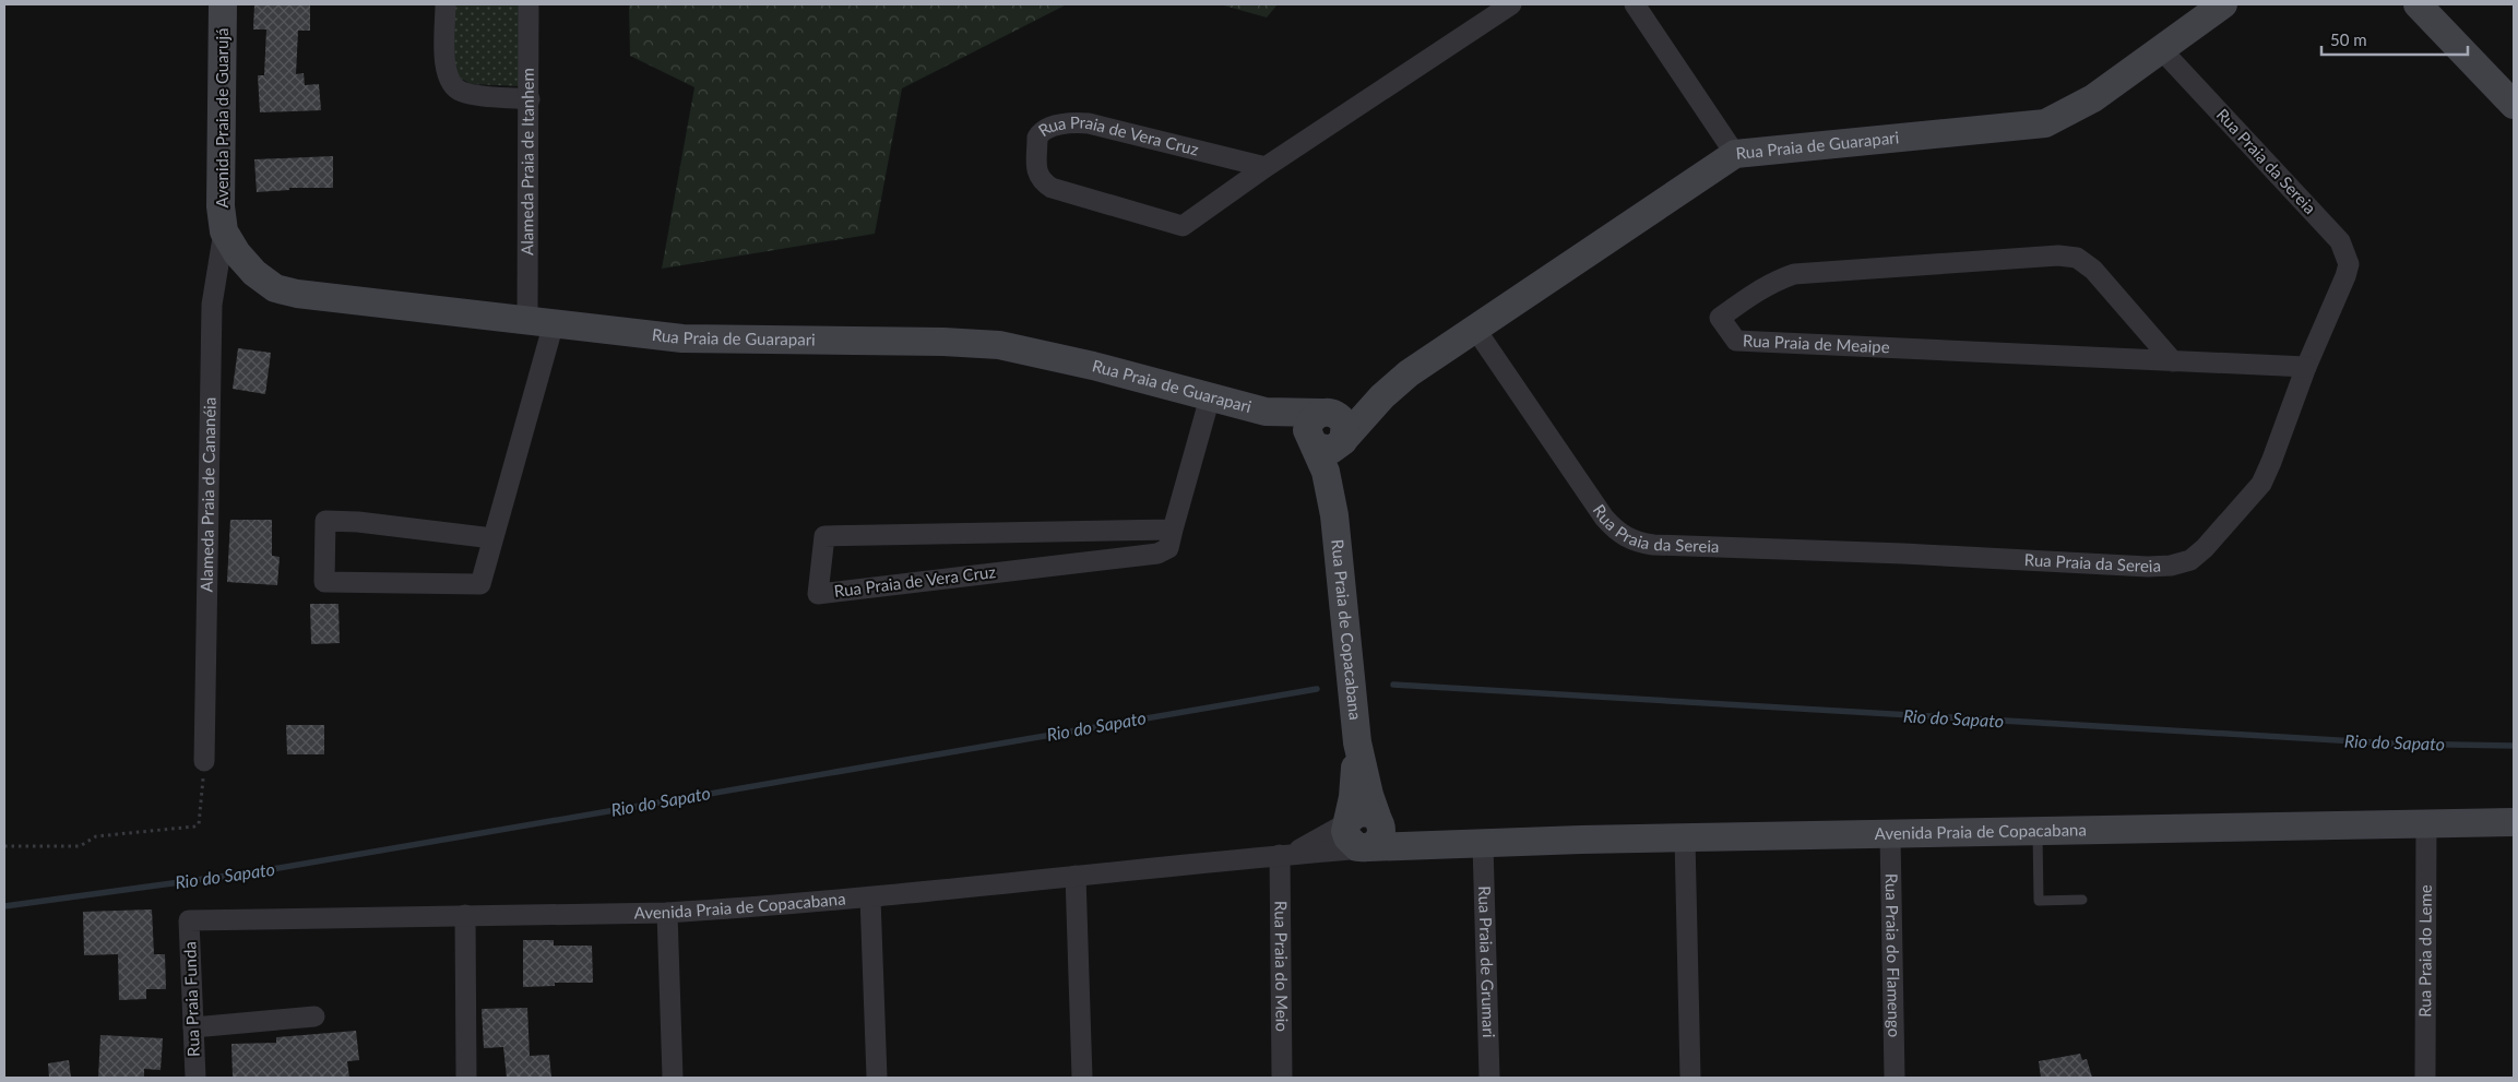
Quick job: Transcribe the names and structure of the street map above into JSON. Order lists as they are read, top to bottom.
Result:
{
  "streets": {
    "street": [
      "Avenida Praia de Guarujá",
      "Rua Praia de Vera Cruz",
      "Rua Praia de Guarapari",
      "Rua Praia da Sereia",
      "Alameda Praia de Itanhem",
      "Rua Praia de Meaipe",
      "Alameda Praia de Cananéia",
      "Rua Praia de Copacabana",
      "Avenida Praia de Copacabana",
      "Rua Praia do Leme",
      "Rua Praia do Flamengo",
      "Rua Praia de Grumari",
      "Rua Praia do Meio",
      "Rua Praia Funda"
    ]
  },
  "crossings": [
    ["Avenida Praia de Guarujá", "Rua Praia de Guarapari"],
    ["Avenida Praia de Guarujá", "Alameda Praia de Cananéia"],
    ["Rua Praia de Vera Cruz", "Rua Praia de Guarapari"],
    ["Rua Praia de Guarapari", "Rua Praia da Sereia"],
    ["Rua Praia de Guarapari", "Alameda Praia de Itanhem"],
    ["Rua Praia de Guarapari", "Alameda Praia de Cananéia"],
    ["Rua Praia de Guarapari", "Rua Praia de Copacabana"],
    ["Rua Praia da Sereia", "Rua Praia de Meaipe"],
    ["Rua Praia de Copacabana", "Avenida Praia de Copacabana"],
    ["Avenida Praia de Copacabana", "Rua Praia do Leme"],
    ["Avenida Praia de Copacabana", "Rua Praia do Flamengo"],
    ["Avenida Praia de Copacabana", "Rua Praia de Grumari"],
    ["Avenida Praia de Copacabana", "Rua Praia do Meio"],
    ["Avenida Praia de Copacabana", "Rua Praia Funda"]
  ],
  "water": ["Rio do Sapato"],
  "scale_bar": "50 m"
}
